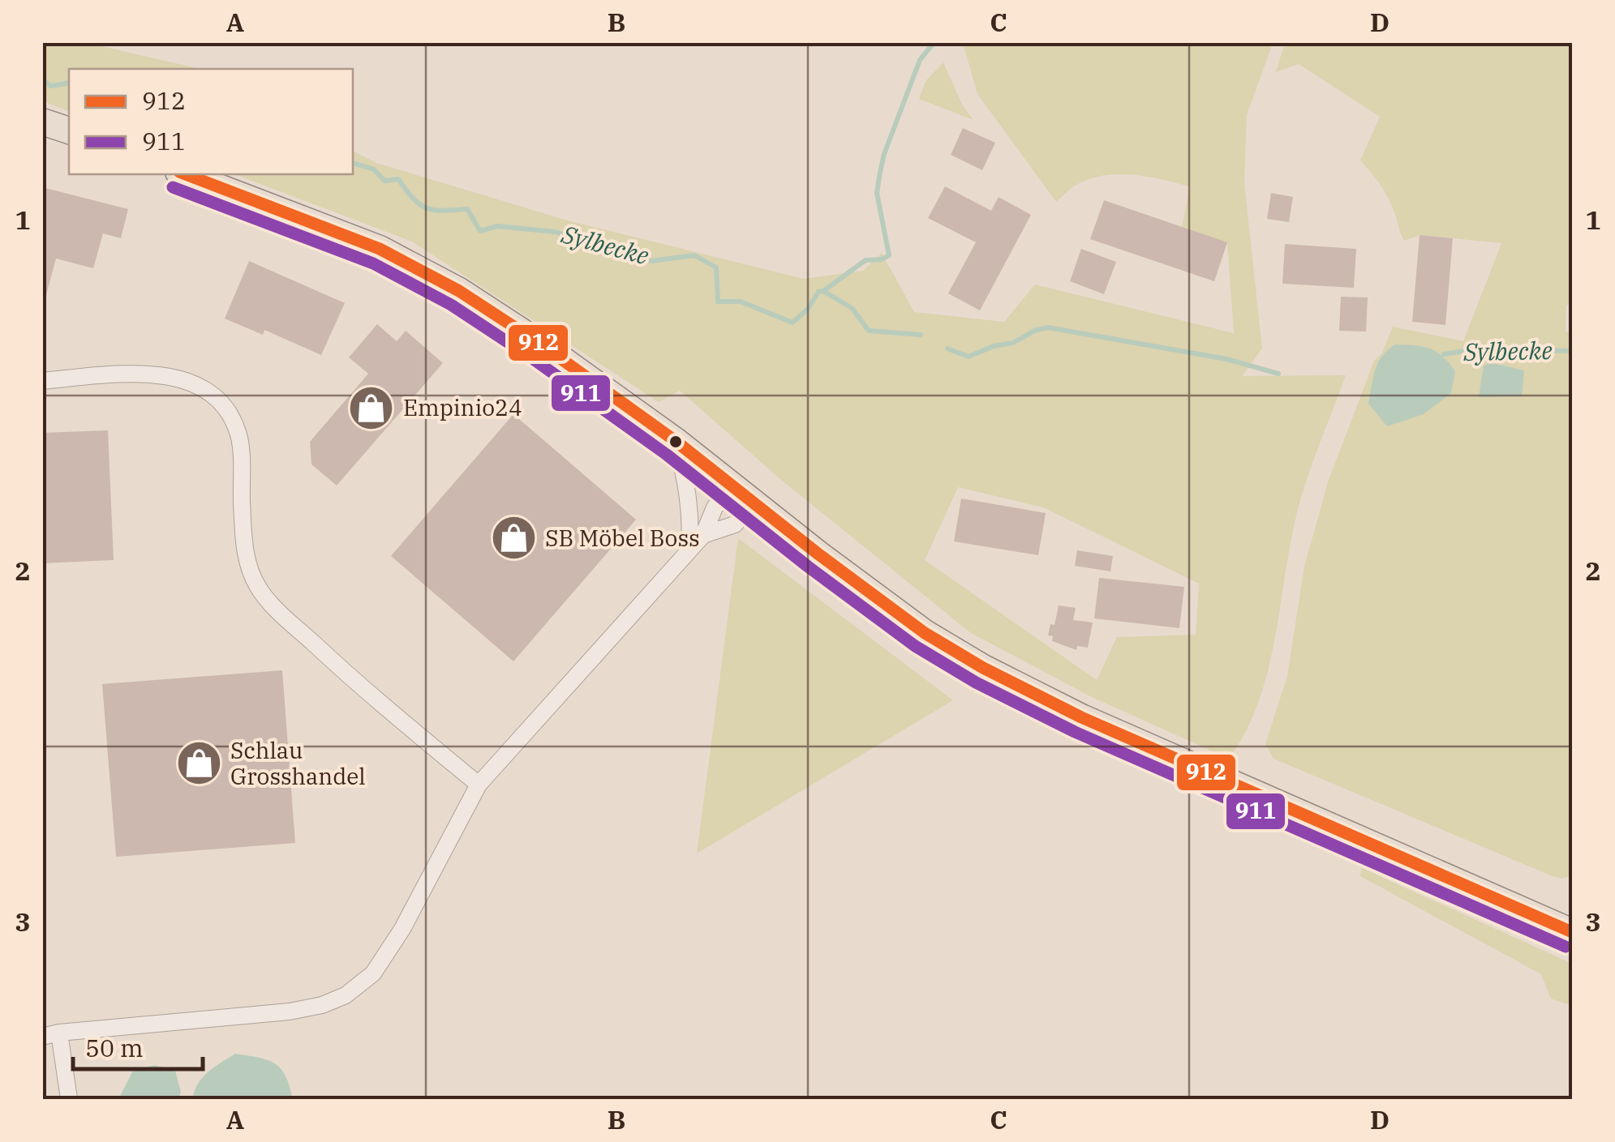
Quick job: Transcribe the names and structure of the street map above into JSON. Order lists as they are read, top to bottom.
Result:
{
  "water": ["Sylbecke"],
  "places": {
    "shop": ["Empinio24", "SB Möbel Boss", "Schlau Grosshandel"]
  },
  "lines": ["transit line 912", "transit line 911"],
  "legend": ["912", "911"],
  "scale_bar": "50 m",
  "grid": {
    "columns": [
      "A",
      "B",
      "C",
      "D"
    ],
    "rows": ["1", "2", "3"]
  }
}
